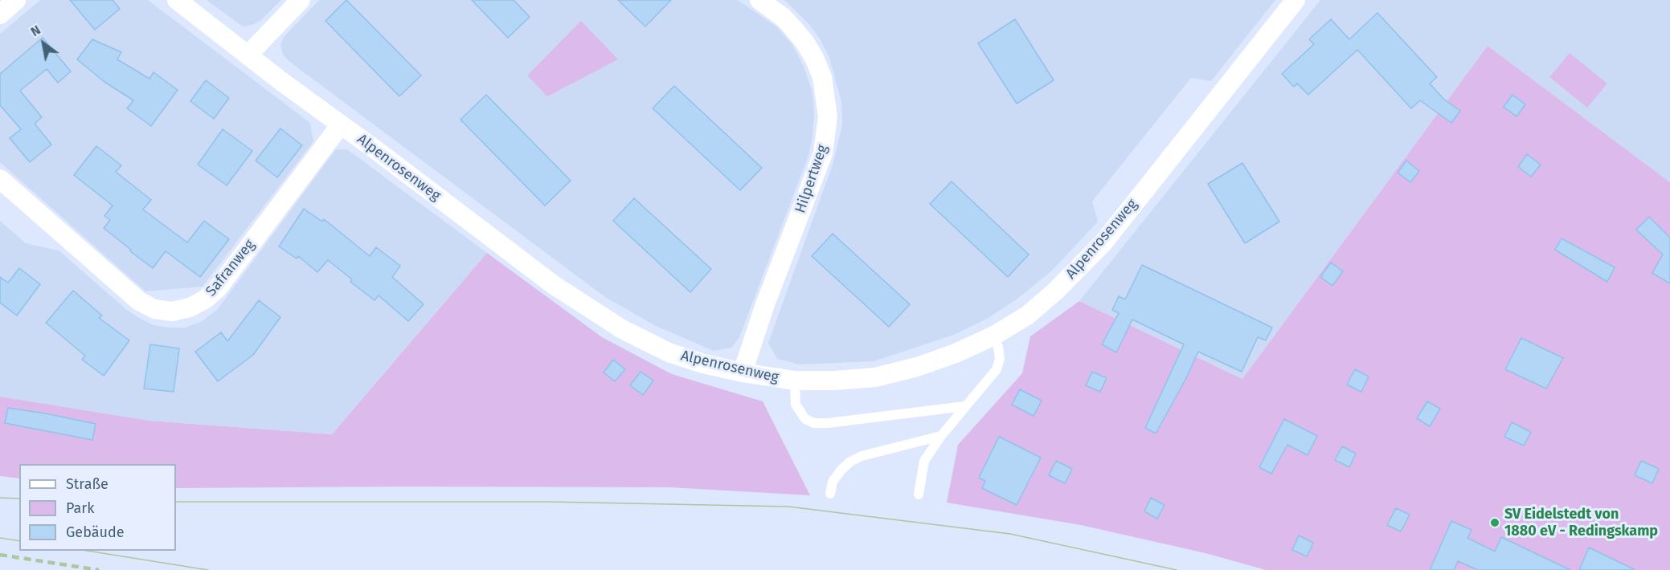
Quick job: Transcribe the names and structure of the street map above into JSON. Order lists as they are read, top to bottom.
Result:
{
  "streets": {
    "street": ["Alpenrosenweg", "Hilpertweg", "Safranweg"]
  },
  "crossings": [
    ["Alpenrosenweg", "Hilpertweg"],
    ["Alpenrosenweg", "Safranweg"]
  ],
  "places": ["SV Eidelstedt von 1880 eV - Redingskamp"],
  "legend": ["Straße", "Park", "Gebäude"],
  "north": "top left"
}
